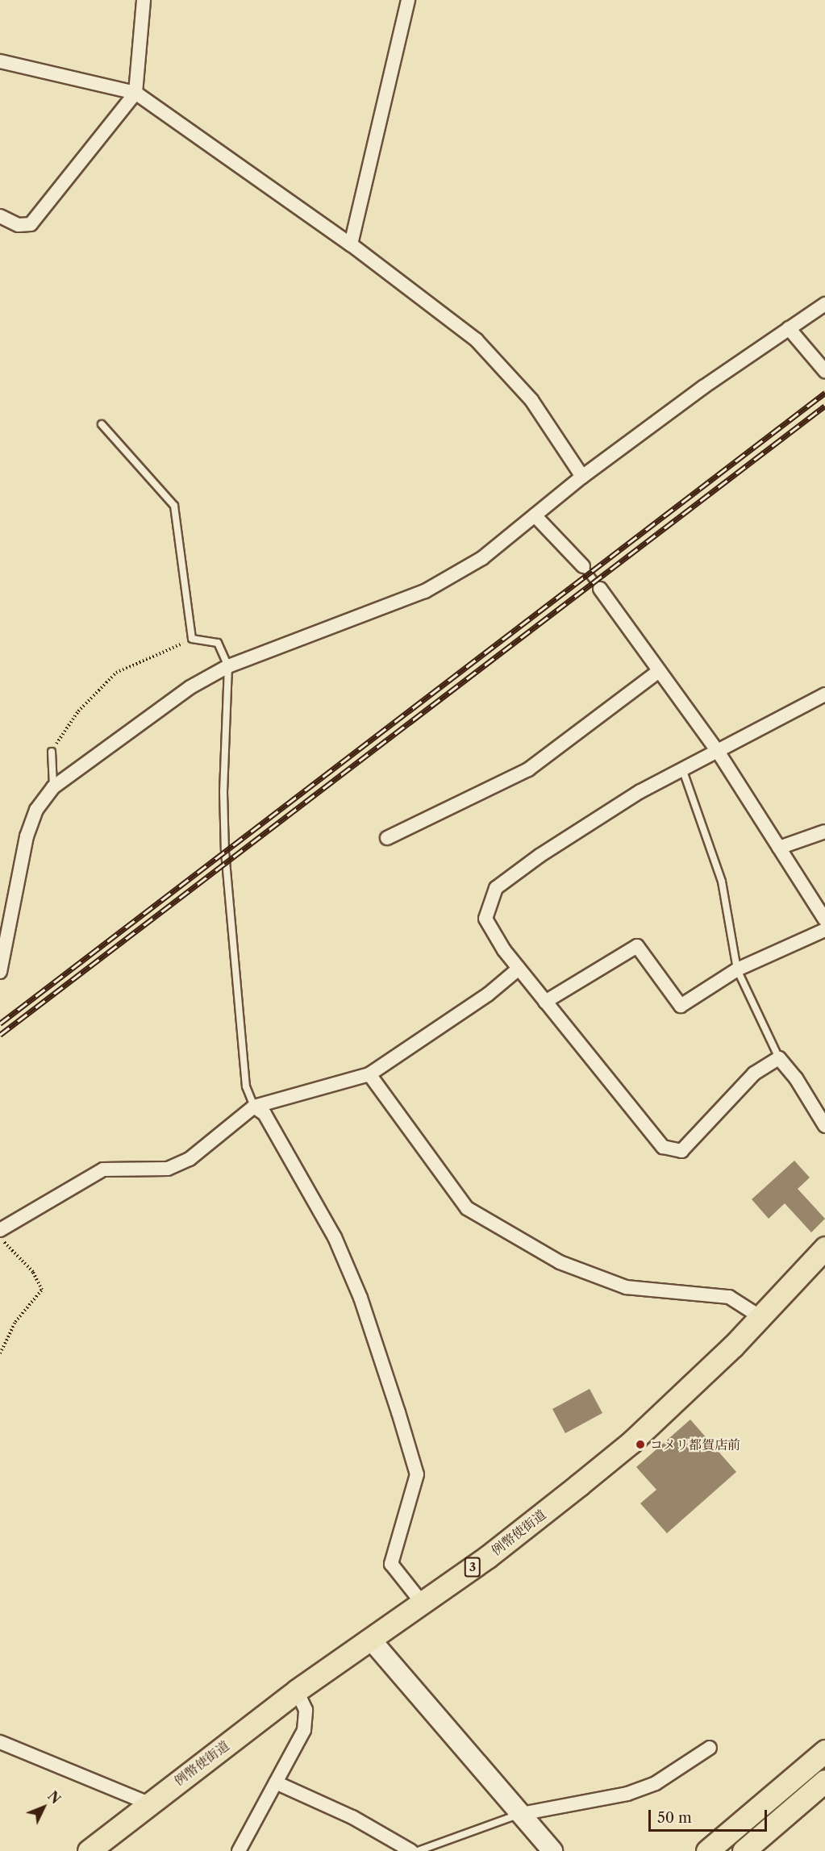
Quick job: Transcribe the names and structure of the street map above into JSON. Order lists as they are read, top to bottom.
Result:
{
  "streets": {
    "main road": ["例幣使街道", "3"]
  },
  "places": ["コメリ都賀店前"],
  "scale_bar": "50 m",
  "north": "top right"
}
